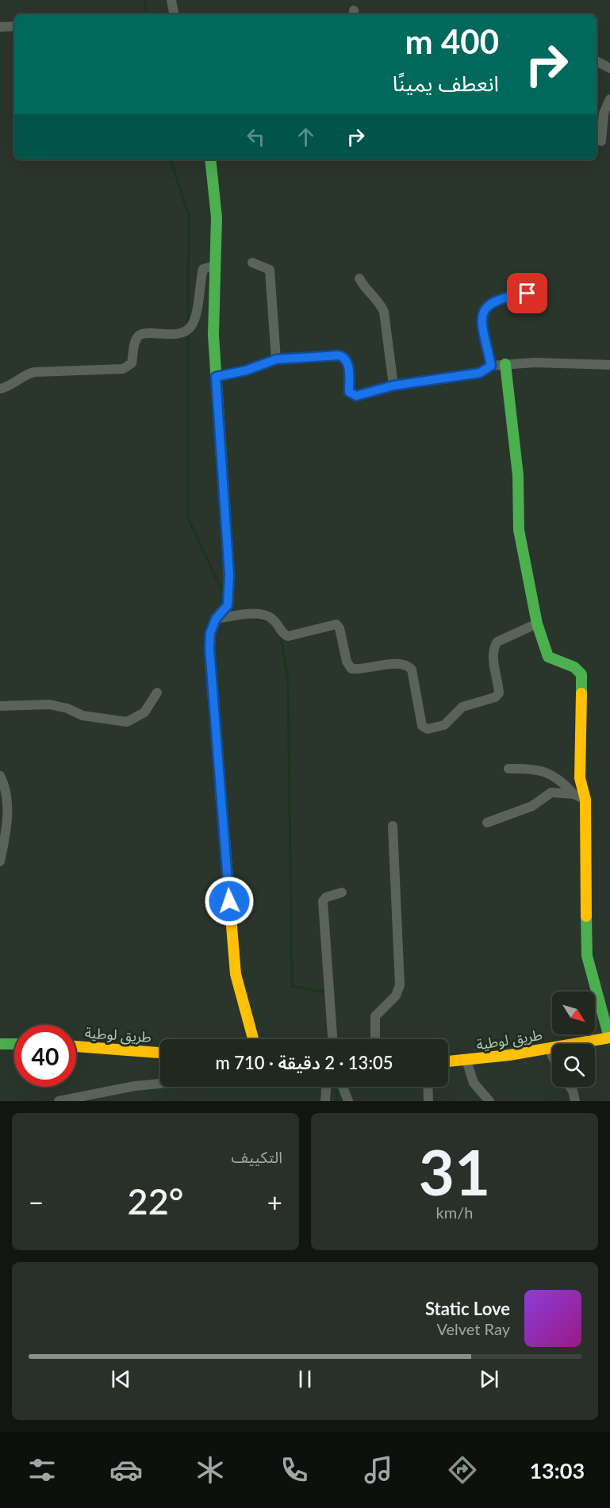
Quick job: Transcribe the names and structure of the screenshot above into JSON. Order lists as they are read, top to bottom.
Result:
{
  "streets": {
    "street": ["طريق لوطية"]
  },
  "north": "bottom right",
  "page": {
    "turn": ["400 m", "انعطف يمينًا"],
    "limit": "40",
    "trip": "13:05 · 2 دقيقة · 710 m",
    "tile": [
      ["31", "km/h"],
      "التكييف"
    ],
    "heat": ["−", "22°", "+"],
    "song": ["Static Love", "Velvet Ray"],
    "tabs": "13:03"
  }
}
